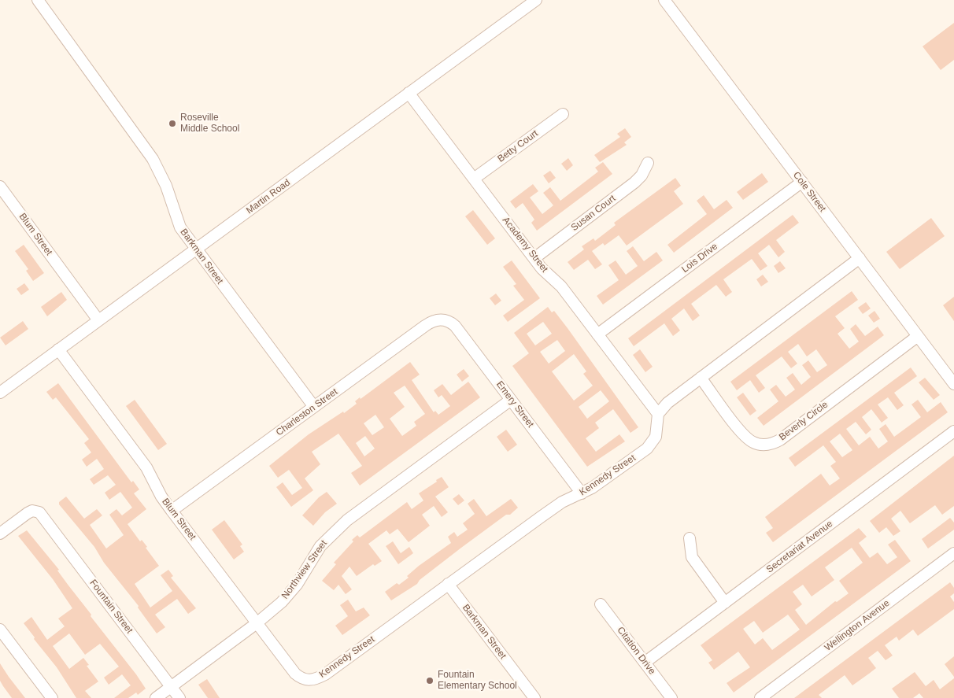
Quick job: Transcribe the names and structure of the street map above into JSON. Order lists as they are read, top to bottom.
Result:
{
  "streets": {
    "street": [
      "Betty Court",
      "Cole Street",
      "Martin Road",
      "Susan Court",
      "Blum Street",
      "Academy Street",
      "Barkman Street",
      "Lois Drive",
      "Emery Street",
      "Charleston Street",
      "Beverly Circle",
      "Kennedy Street",
      "Secretariat Avenue",
      "Northview Street",
      "Fountain Street",
      "Wellington Avenue",
      "Citation Drive"
    ]
  },
  "crossings": [
    ["Betty Court", "Academy Street"],
    ["Cole Street", "Lois Drive"],
    ["Cole Street", "Beverly Circle"],
    ["Martin Road", "Blum Street"],
    ["Martin Road", "Academy Street"],
    ["Martin Road", "Barkman Street"],
    ["Susan Court", "Academy Street"],
    ["Blum Street", "Charleston Street"],
    ["Blum Street", "Kennedy Street"],
    ["Blum Street", "Northview Street"],
    ["Academy Street", "Lois Drive"],
    ["Academy Street", "Kennedy Street"],
    ["Barkman Street", "Charleston Street"],
    ["Barkman Street", "Kennedy Street"],
    ["Emery Street", "Charleston Street"],
    ["Emery Street", "Kennedy Street"],
    ["Emery Street", "Northview Street"],
    ["Secretariat Avenue", "Citation Drive"],
    ["Northview Street", "Fountain Street"]
  ],
  "places": ["Roseville Middle School", "Fountain Elementary School"]
}
